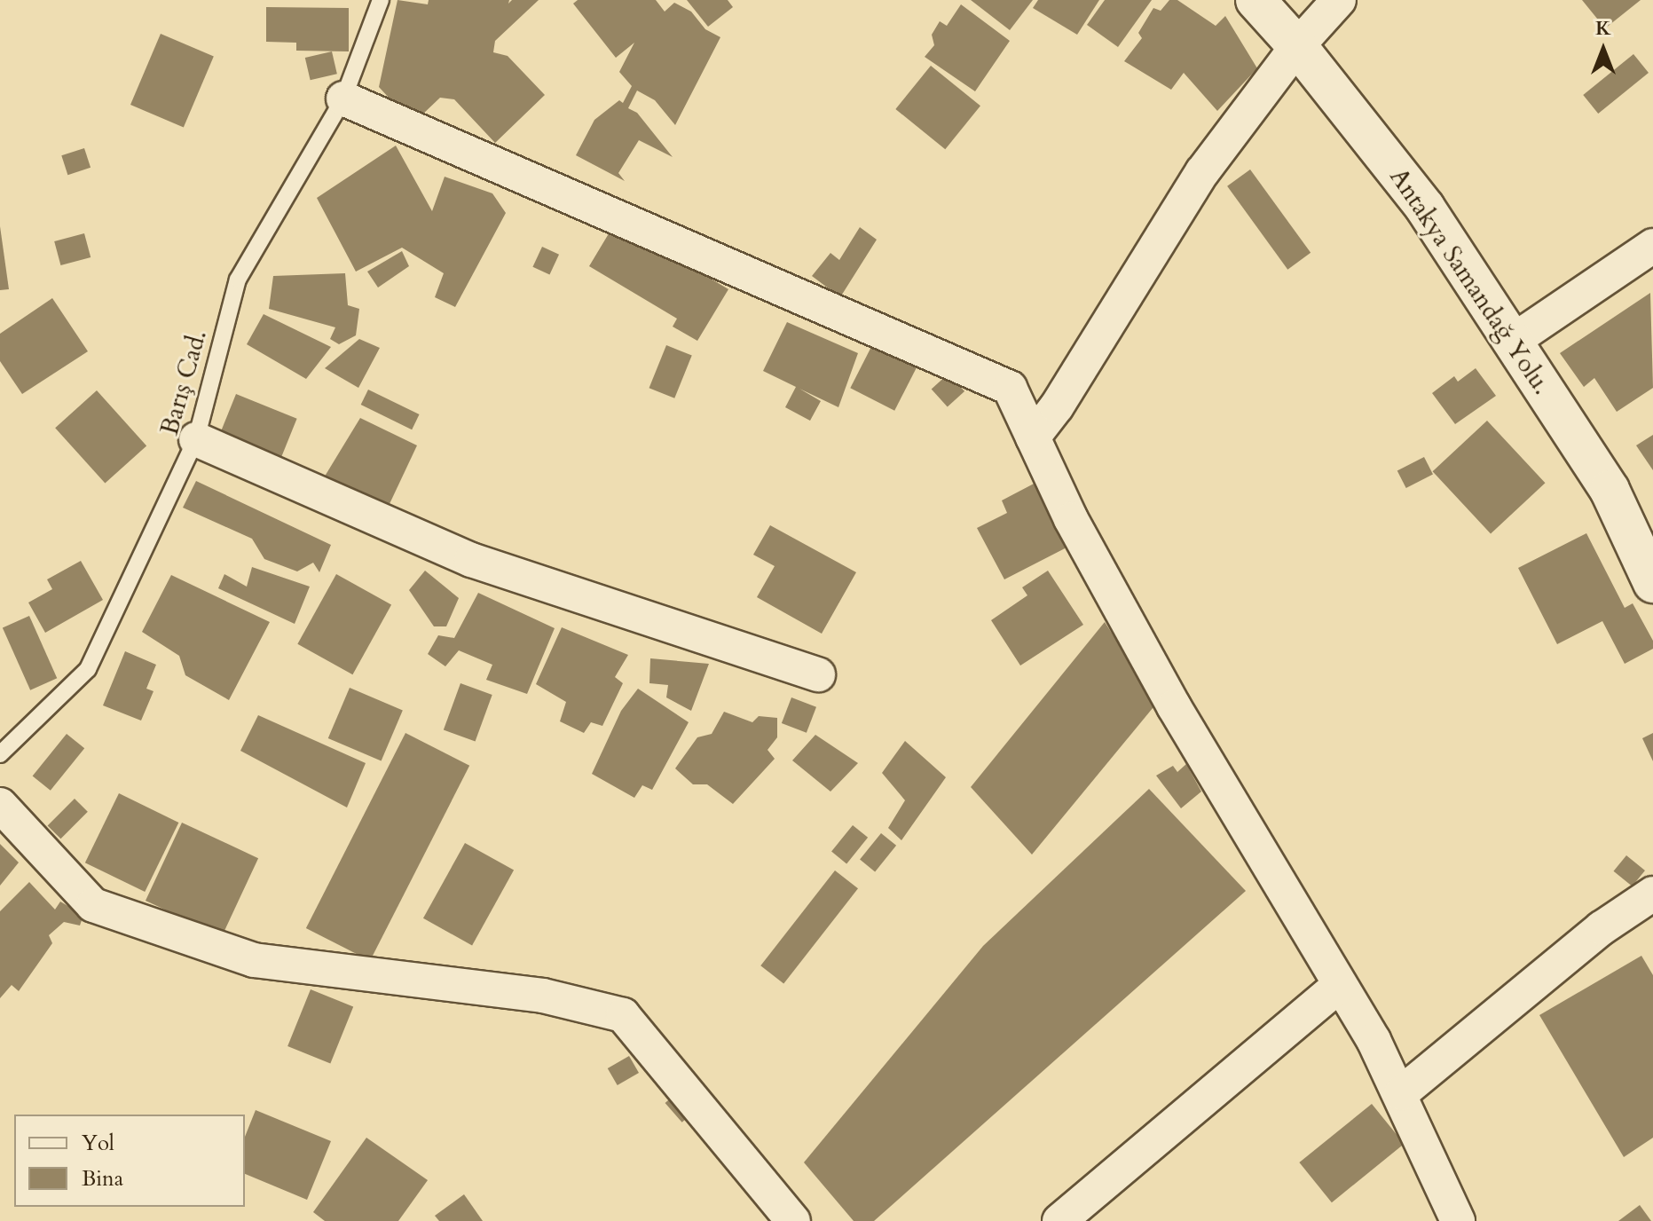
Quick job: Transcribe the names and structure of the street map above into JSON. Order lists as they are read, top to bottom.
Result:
{
  "streets": {
    "street": ["Antakya Samandağ Yolu."],
    "lane": ["Barış Cad."]
  },
  "legend": ["Yol", "Bina"],
  "north": "top"
}
